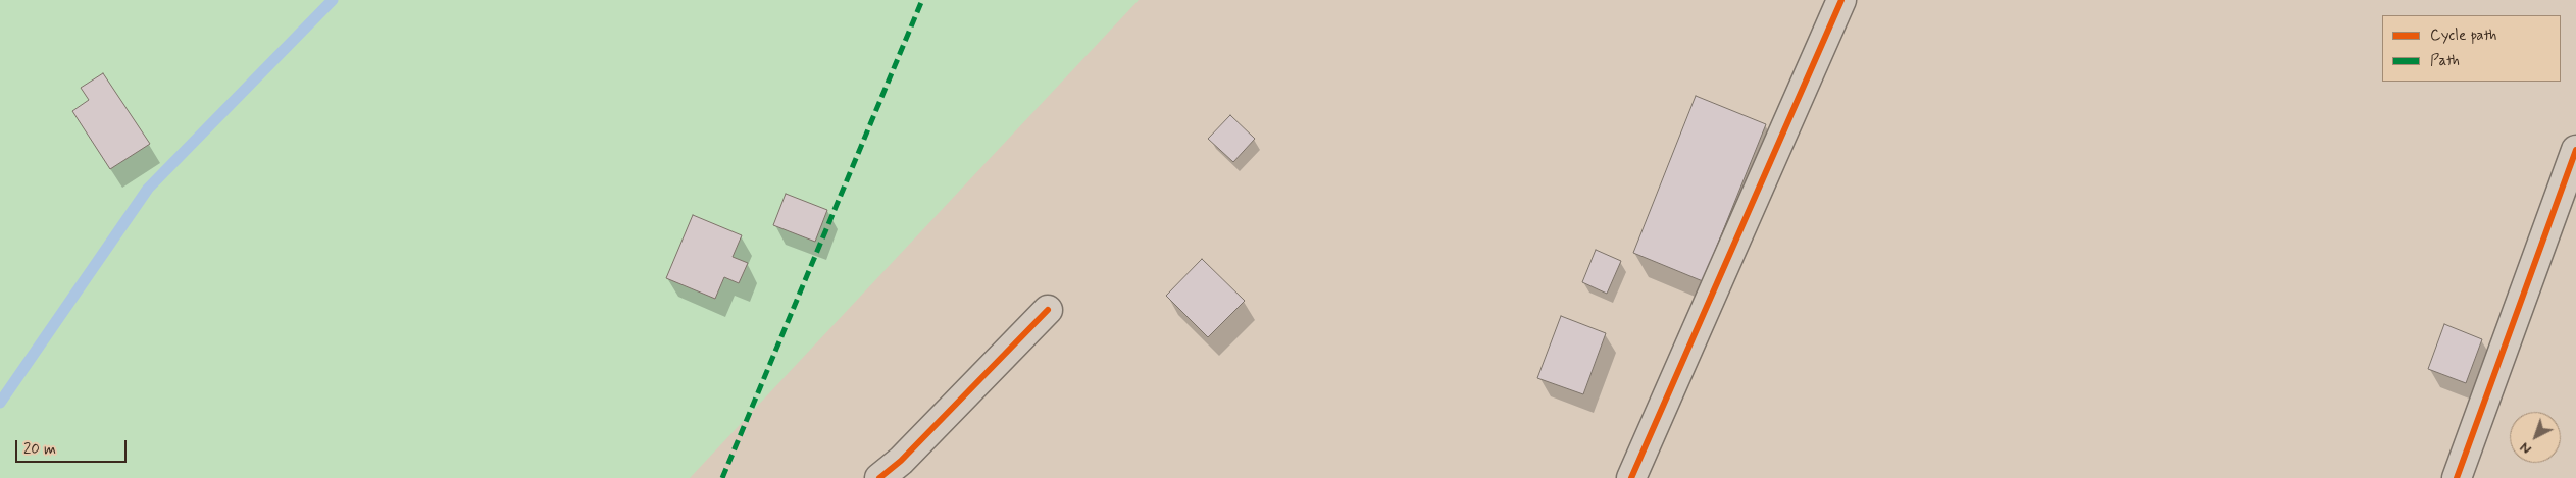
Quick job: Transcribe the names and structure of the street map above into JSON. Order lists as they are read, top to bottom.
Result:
{
  "legend": ["Cycle path", "Path"],
  "scale_bar": "20 m",
  "north": "bottom left"
}
